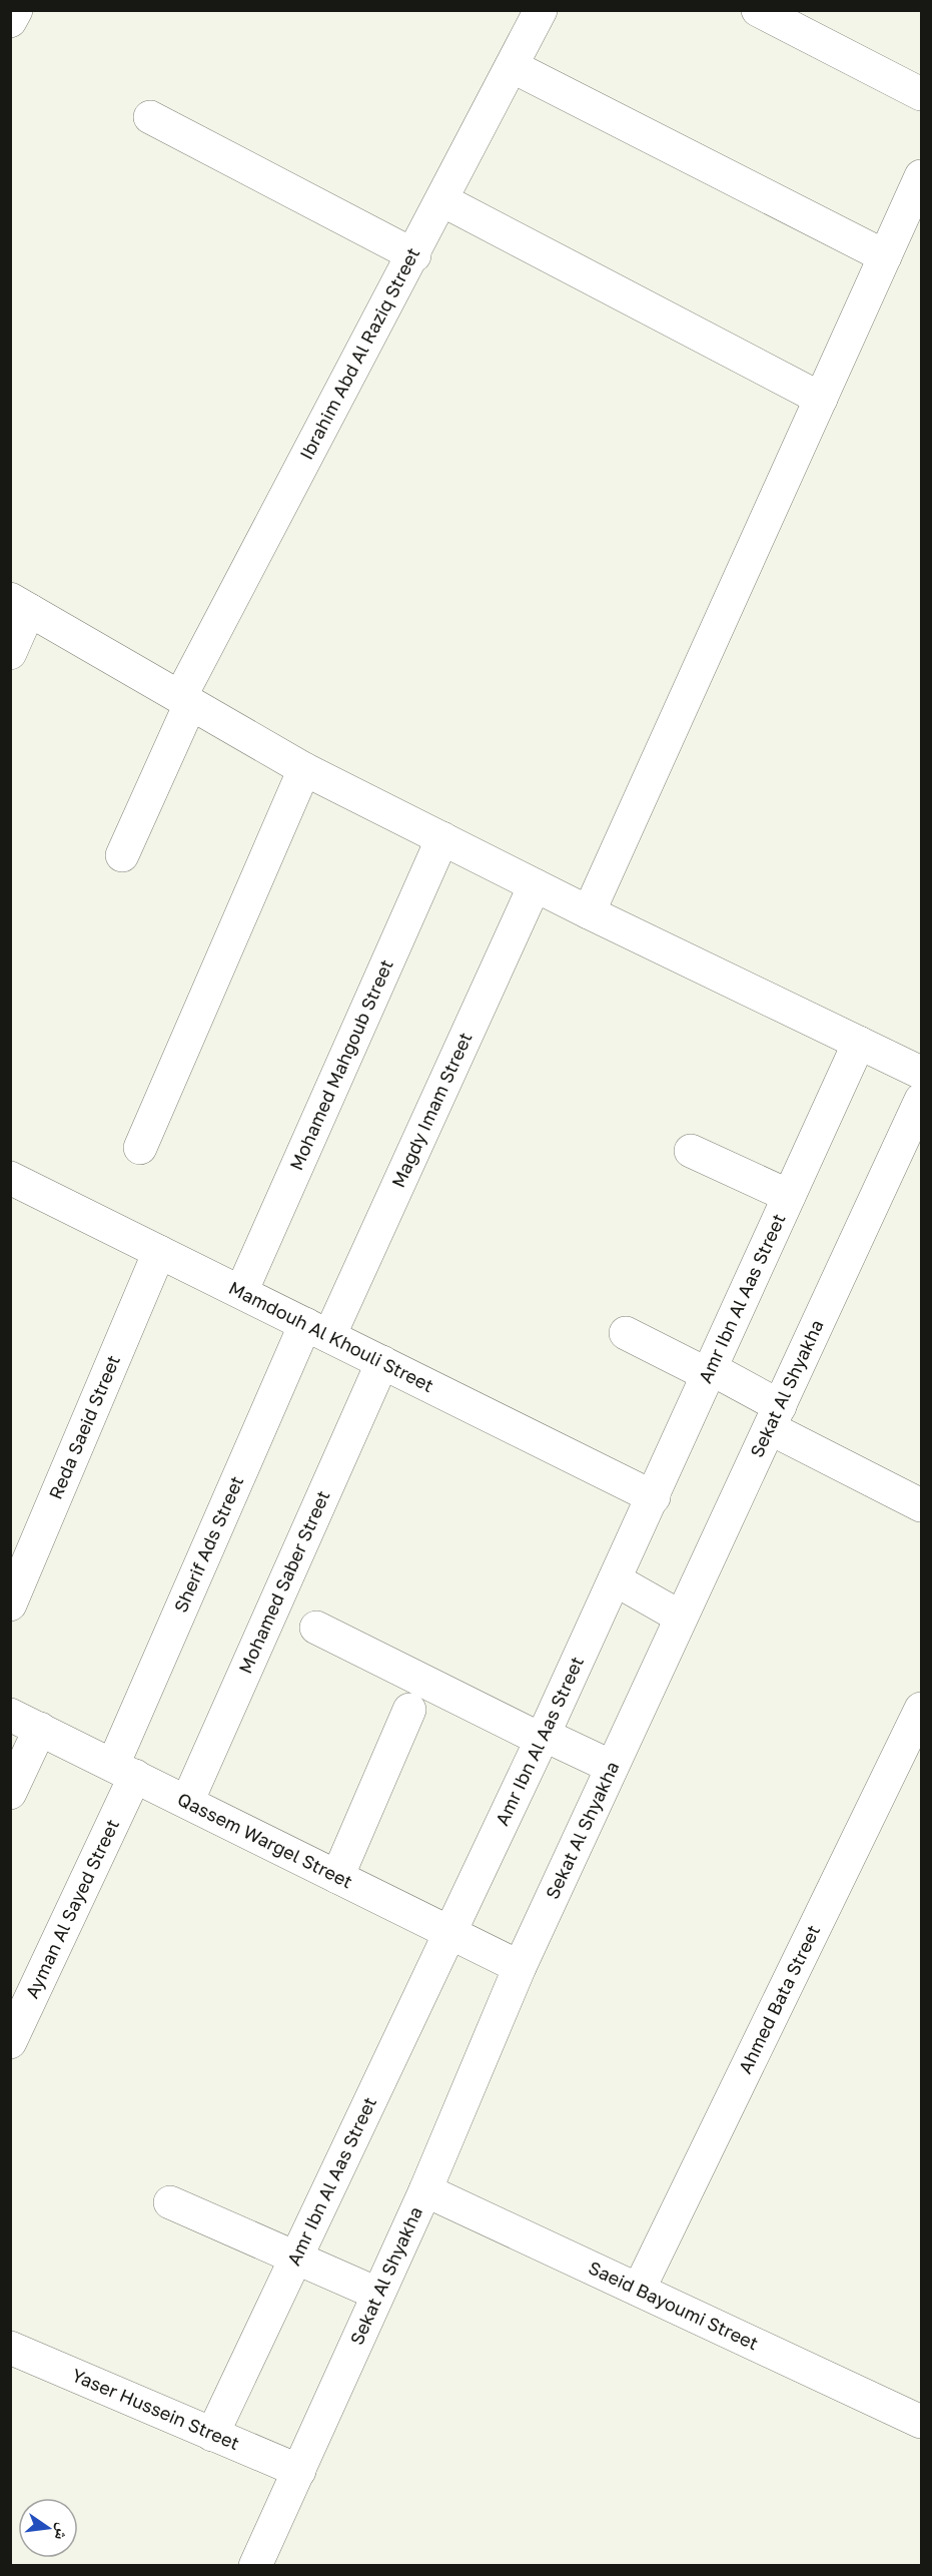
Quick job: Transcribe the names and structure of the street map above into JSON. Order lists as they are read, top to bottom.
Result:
{
  "streets": {
    "street": [
      "Ibrahim Abd Al Raziq Street",
      "Mohamed Mahgoub Street",
      "Magdy Imam Street",
      "Amr Ibn Al Aas Street",
      "Mamdouh Al Khouli Street",
      "Sekat Al Shyakha",
      "Reda Saeid Street",
      "Sherif Ads Street",
      "Mohamed Saber Street",
      "Qassem Wargel Street",
      "Ayman Al Sayed Street",
      "Ahmed Bata Street",
      "Saeid Bayoumi Street",
      "Yaser Hussein Street"
    ]
  },
  "crossings": [
    ["Mohamed Mahgoub Street", "Mamdouh Al Khouli Street"],
    ["Magdy Imam Street", "Mamdouh Al Khouli Street"],
    ["Magdy Imam Street", "Sherif Ads Street"],
    ["Amr Ibn Al Aas Street", "Mamdouh Al Khouli Street"],
    ["Amr Ibn Al Aas Street", "Qassem Wargel Street"],
    ["Amr Ibn Al Aas Street", "Yaser Hussein Street"],
    ["Mamdouh Al Khouli Street", "Reda Saeid Street"],
    ["Mamdouh Al Khouli Street", "Sherif Ads Street"],
    ["Mamdouh Al Khouli Street", "Mohamed Saber Street"],
    ["Sekat Al Shyakha", "Qassem Wargel Street"],
    ["Sekat Al Shyakha", "Saeid Bayoumi Street"],
    ["Sekat Al Shyakha", "Yaser Hussein Street"],
    ["Sherif Ads Street", "Qassem Wargel Street"],
    ["Sherif Ads Street", "Ayman Al Sayed Street"],
    ["Mohamed Saber Street", "Qassem Wargel Street"],
    ["Qassem Wargel Street", "Ayman Al Sayed Street"],
    ["Ahmed Bata Street", "Saeid Bayoumi Street"]
  ],
  "north": "right"
}
